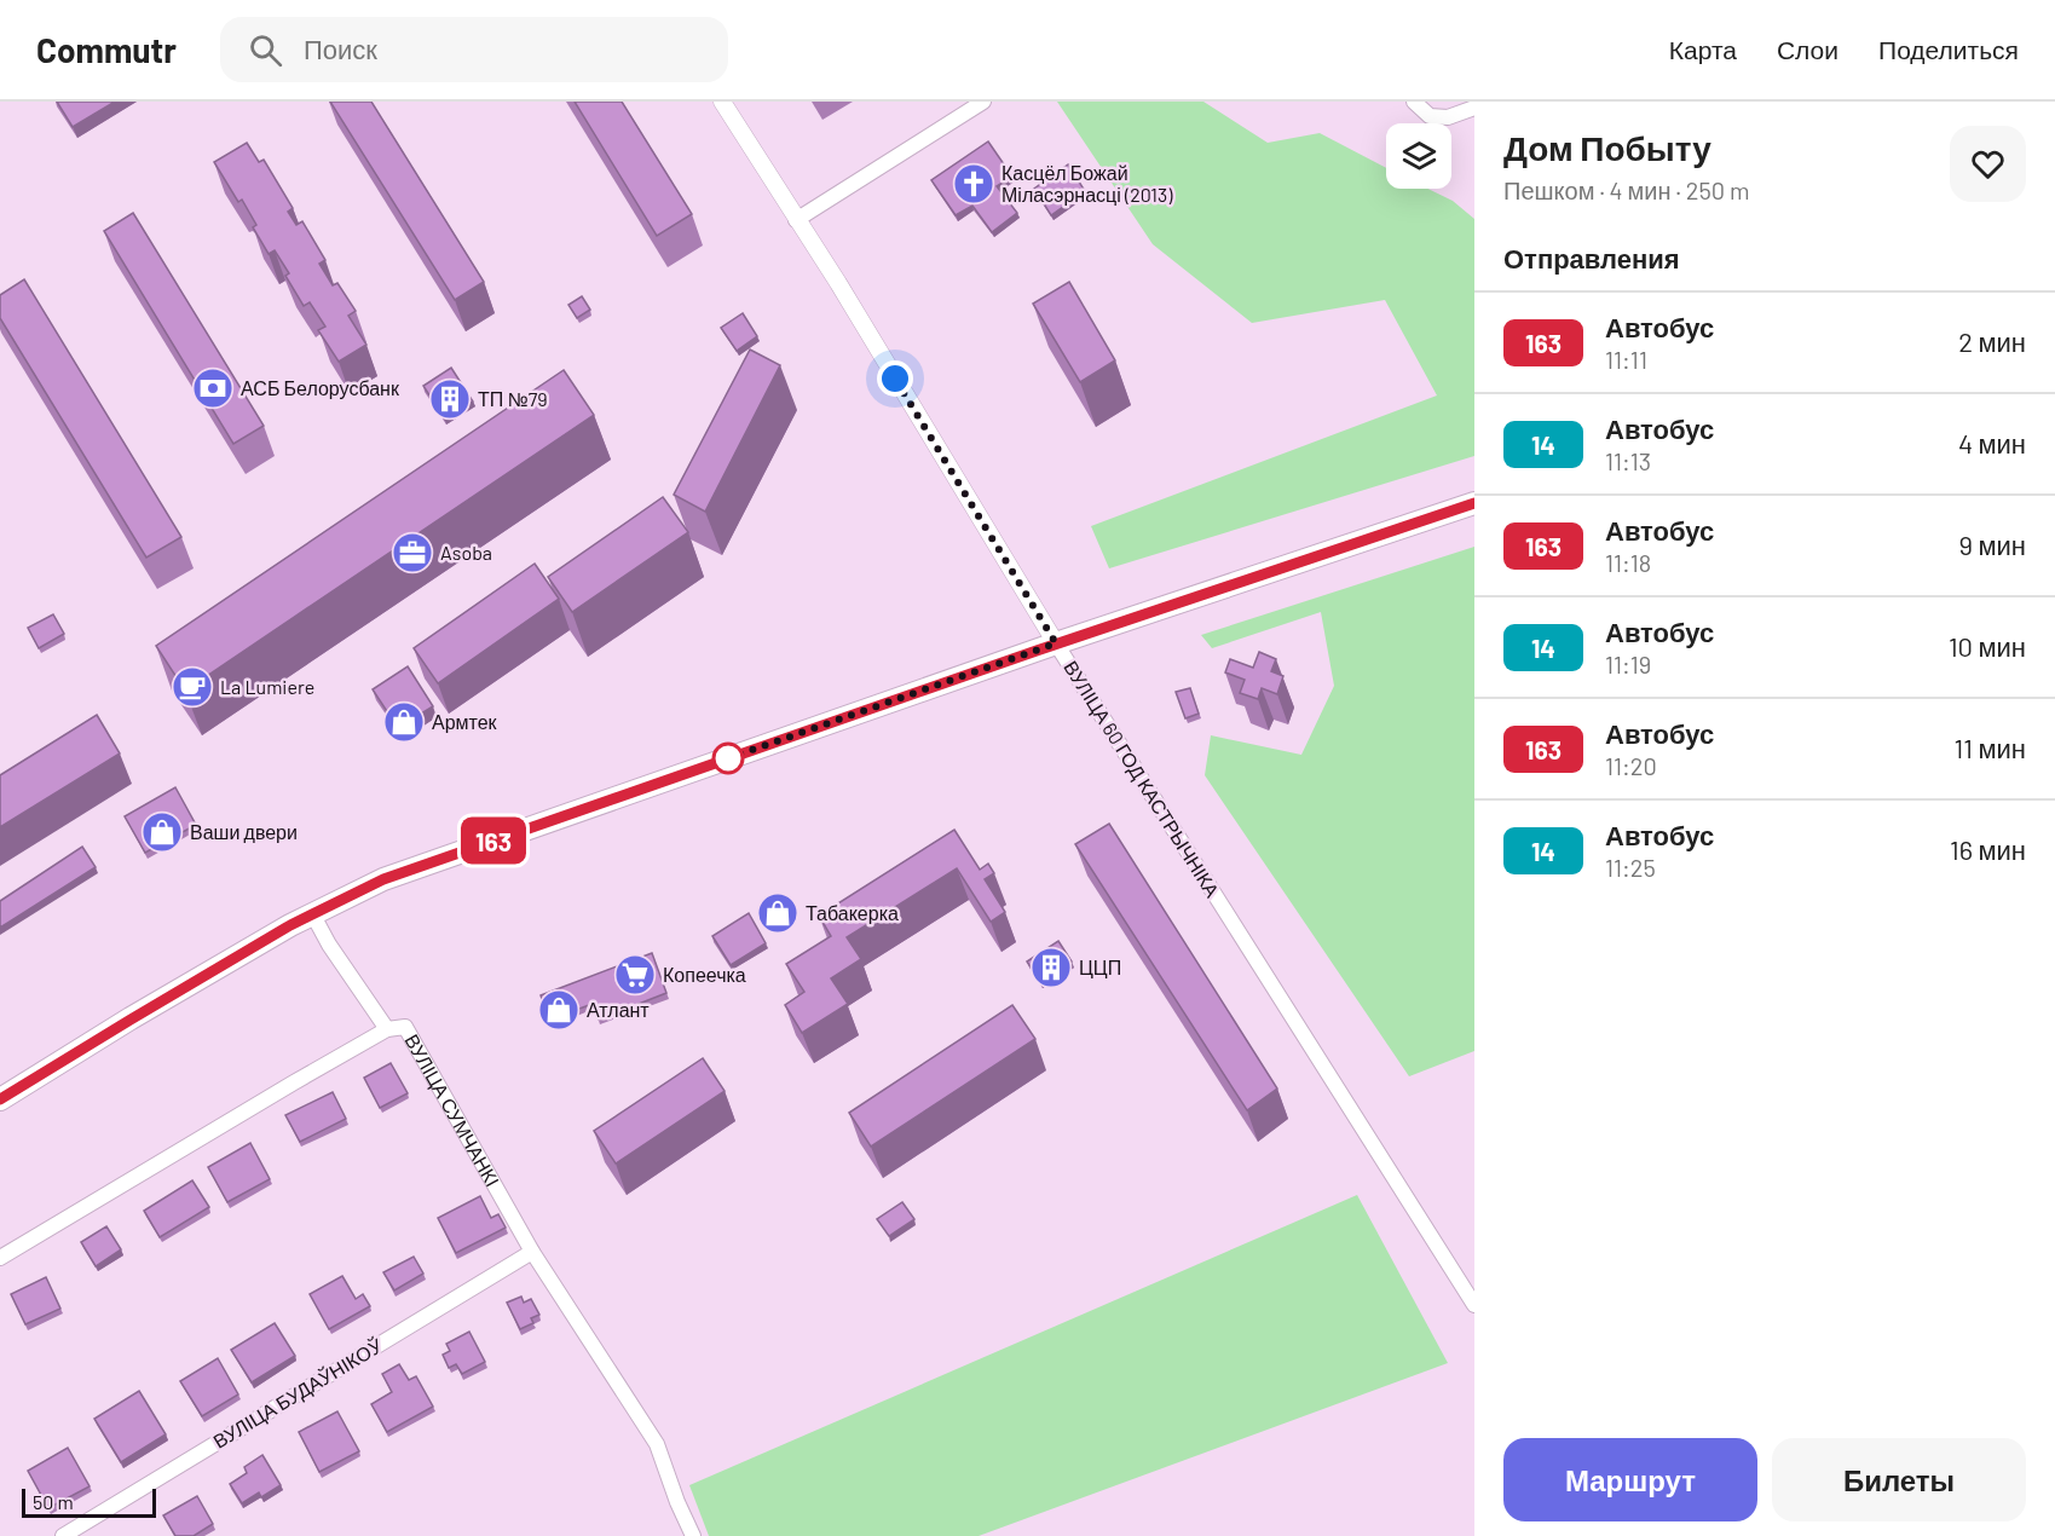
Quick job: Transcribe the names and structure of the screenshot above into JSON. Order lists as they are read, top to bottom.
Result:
{
  "streets": {
    "street": ["ВУЛІЦА 60 ГОД КАСТРЫЧНІКА", "ВУЛІЦА СУМЧАНКІ", "ВУЛІЦА БУДАЎНІКОЎ"]
  },
  "crossings": [
    ["ВУЛІЦА СУМЧАНКІ", "ВУЛІЦА БУДАЎНІКОЎ"]
  ],
  "places": {
    "church": ["Касцёл Божай Міласэрнасці (2013)"],
    "bank": ["АСБ Белорусбанк"],
    "building": ["ТП №79", "ЦЦП"],
    "office": ["Asoba"],
    "cafe": ["La Lumiere"],
    "shop": [
      "Армтек",
      "Ваши двери",
      "Табакерка",
      "Атлант"
    ],
    "supermarket": ["Копеечка"]
  },
  "lines": ["bus line 163"],
  "scale_bar": "50 m",
  "page": {
    "header": "Commutr",
    "search": "Поиск",
    "nav": ["Карта", "Слои", "Поделиться"],
    "on_map": "163",
    "heading": [
      ["Дом Побыту", "Пешком · 4 мин · 250 m"],
      "Отправления"
    ],
    "list": [
      {
        "mark": "163",
        "name": "Автобус",
        "note": "11:11",
        "value": "2 мин"
      },
      {
        "mark": "14",
        "name": "Автобус",
        "note": "11:13",
        "value": "4 мин"
      },
      {
        "mark": "163",
        "name": "Автобус",
        "note": "11:18",
        "value": "9 мин"
      },
      {
        "mark": "14",
        "name": "Автобус",
        "note": "11:19",
        "value": "10 мин"
      },
      {
        "mark": "163",
        "name": "Автобус",
        "note": "11:20",
        "value": "11 мин"
      },
      {
        "mark": "14",
        "name": "Автобус",
        "note": "11:25",
        "value": "16 мин"
      }
    ],
    "buttons": ["Маршрут", "Билеты"],
    "scale": "50 m"
  }
}
